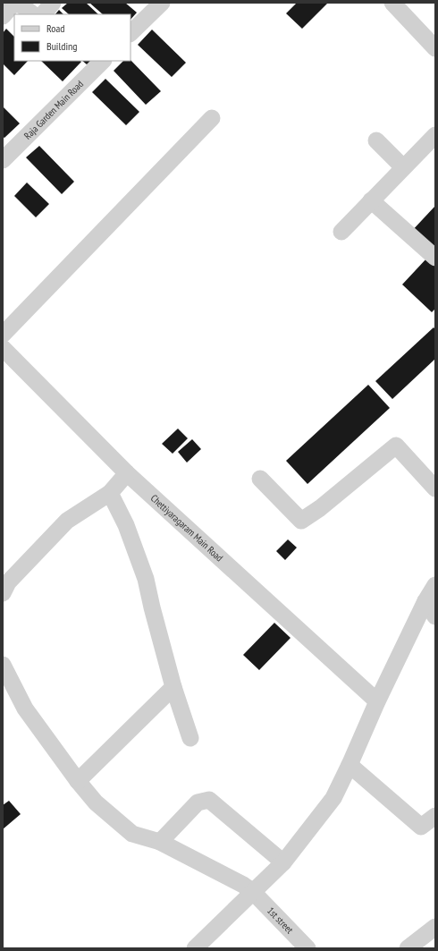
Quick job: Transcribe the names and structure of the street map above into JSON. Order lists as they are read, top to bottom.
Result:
{
  "streets": {
    "street": ["Raja Garden Main Road", "Chettiyaragaram Main Road", "1st street"]
  },
  "legend": ["Road", "Building"]
}
